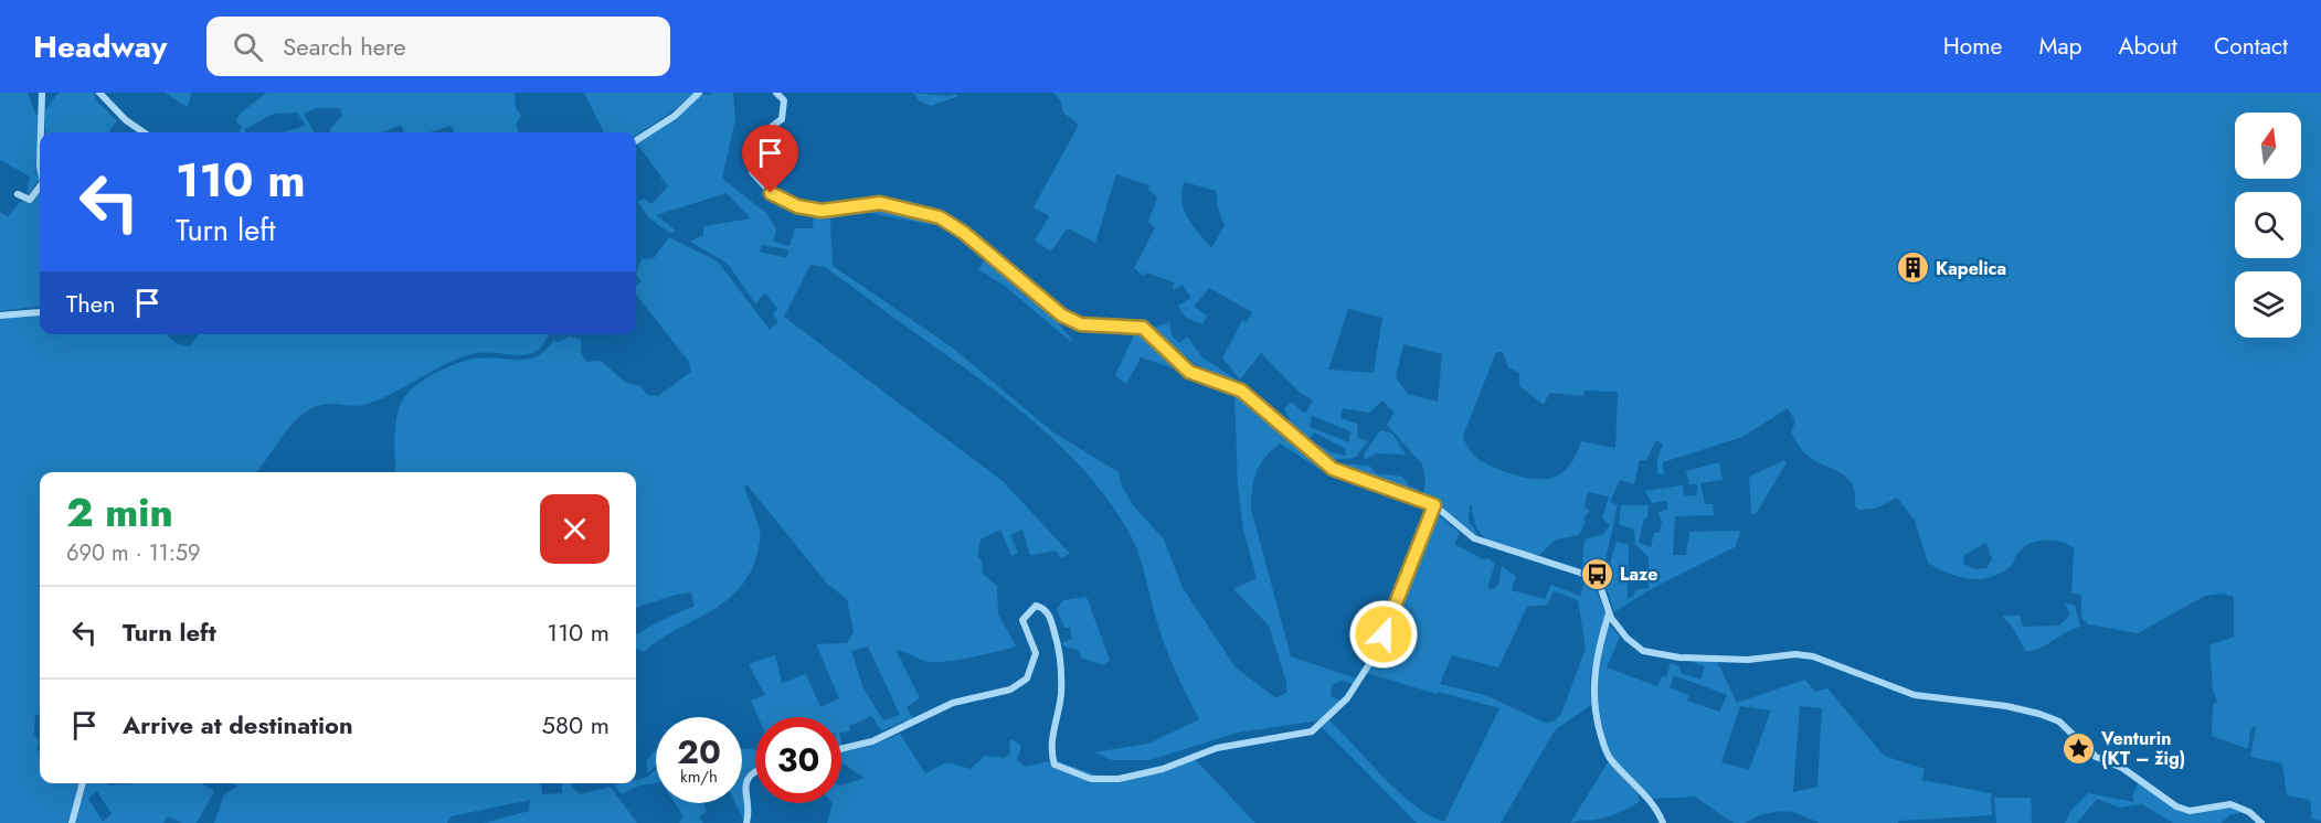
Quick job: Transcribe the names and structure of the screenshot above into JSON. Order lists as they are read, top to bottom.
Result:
{
  "places": {
    "building": ["Kapelica"],
    "bus stop": ["Laze"],
    "place": ["Venturin (KT – žig)"]
  },
  "north": "top",
  "page": {
    "header": "Headway",
    "search": "Search here",
    "nav": [
      "Home",
      "Map",
      "About",
      "Contact"
    ],
    "turn": ["110 m", "Turn left"],
    "then": "Then",
    "heading": ["2 min", "690 m · 11:59"],
    "list": [
      {
        "name": "Turn left",
        "value": "110 m"
      },
      {
        "name": "Arrive at destination",
        "value": "580 m"
      }
    ],
    "speed": "20 km/h",
    "limit": "30"
  }
}
